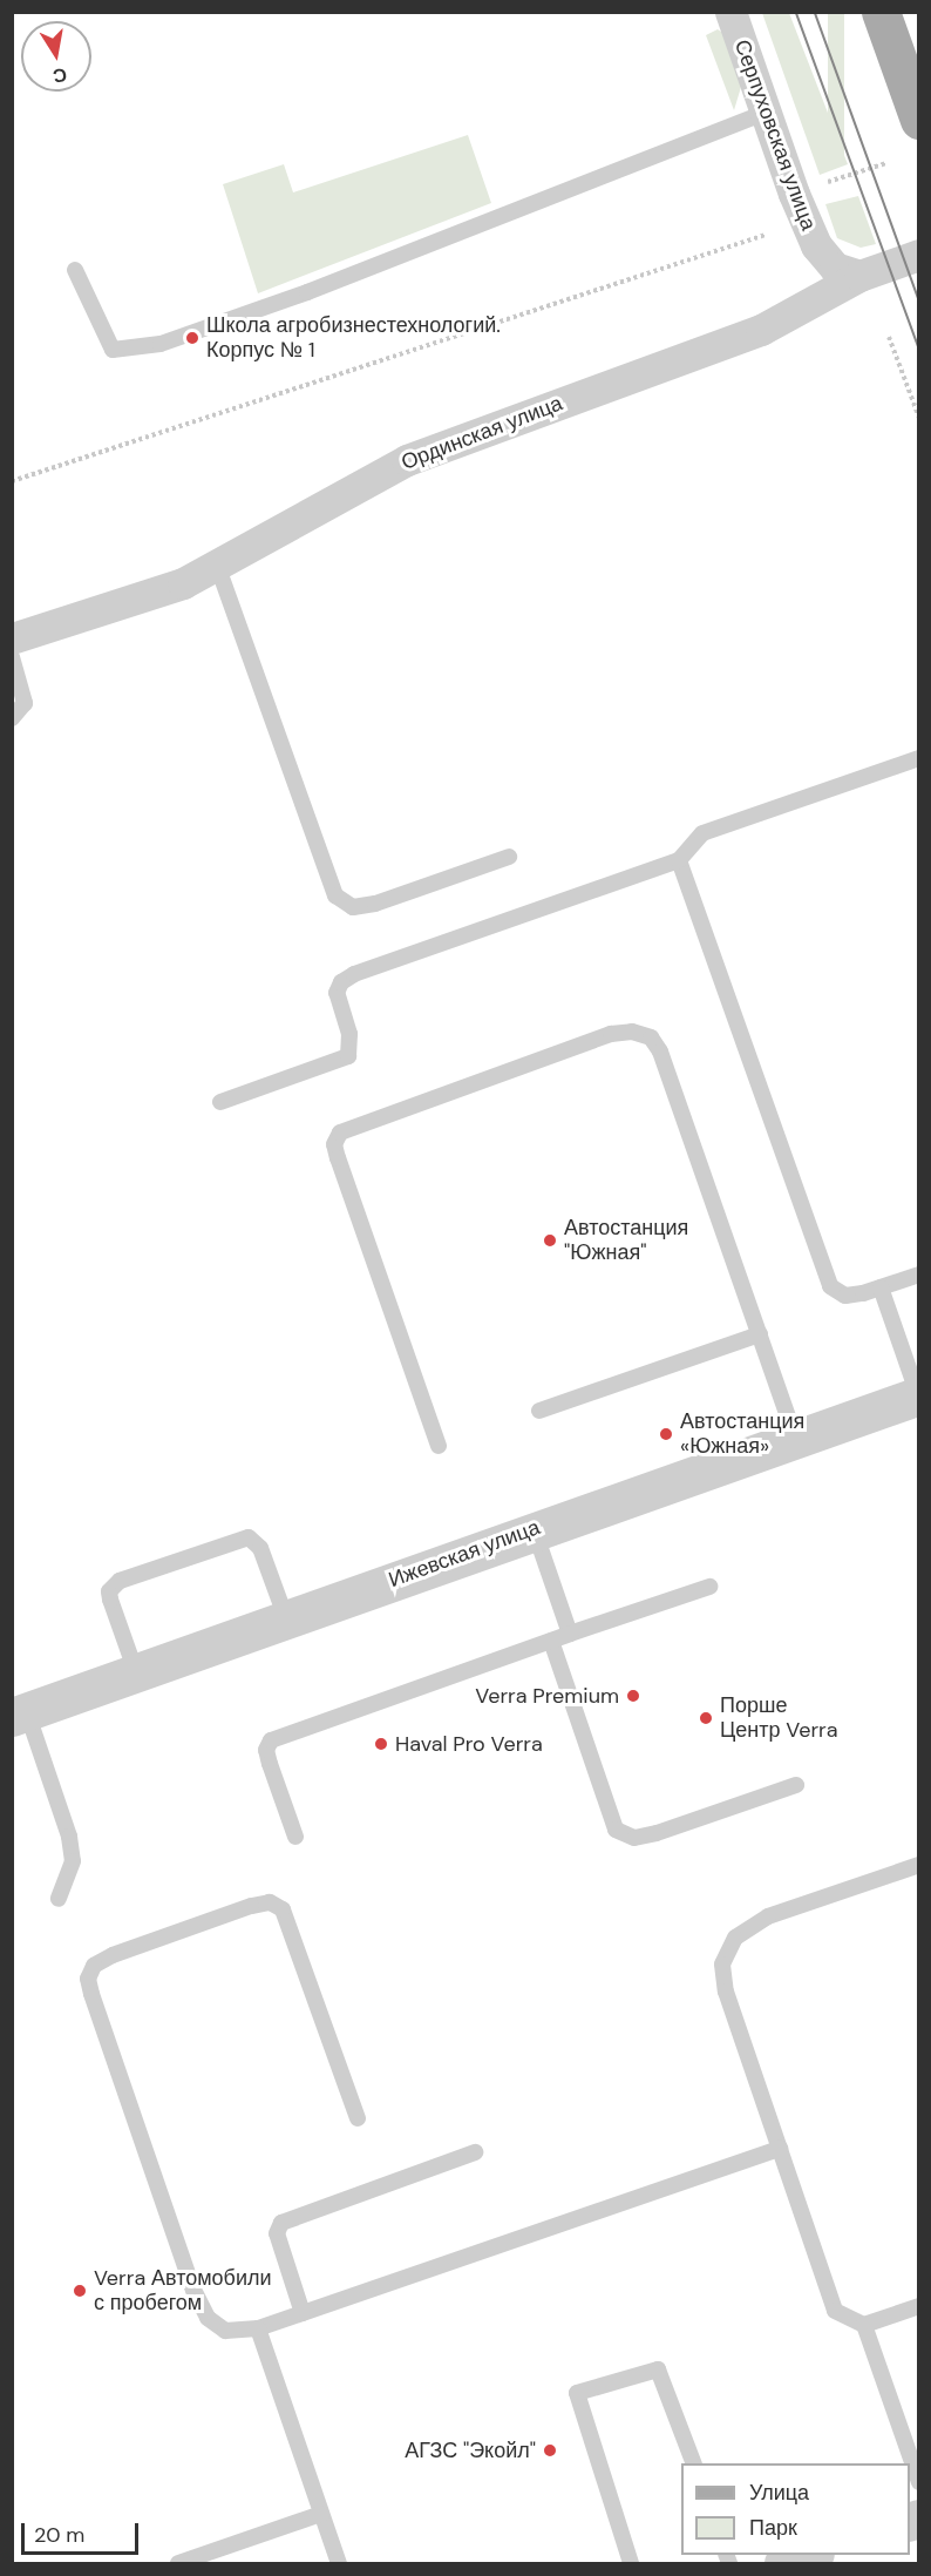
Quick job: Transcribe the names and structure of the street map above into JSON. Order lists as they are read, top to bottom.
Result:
{
  "streets": {
    "street": ["Серпуховская улица", "Ординская улица", "Ижевская улица"]
  },
  "crossings": [
    ["Серпуховская улица", "Ординская улица"]
  ],
  "places": [
    "Школа агробизнестехнологий. Корпус № 1",
    "Автостанция \"Южная\"",
    "Автостанция «Южная»",
    "Verra Premium",
    "Порше Центр Verra",
    "Haval Pro Verra",
    "Verra Автомобили с пробегом",
    "АГЗС \"Экойл\""
  ],
  "legend": ["Улица", "Парк"],
  "scale_bar": "20 m",
  "north": "bottom"
}
